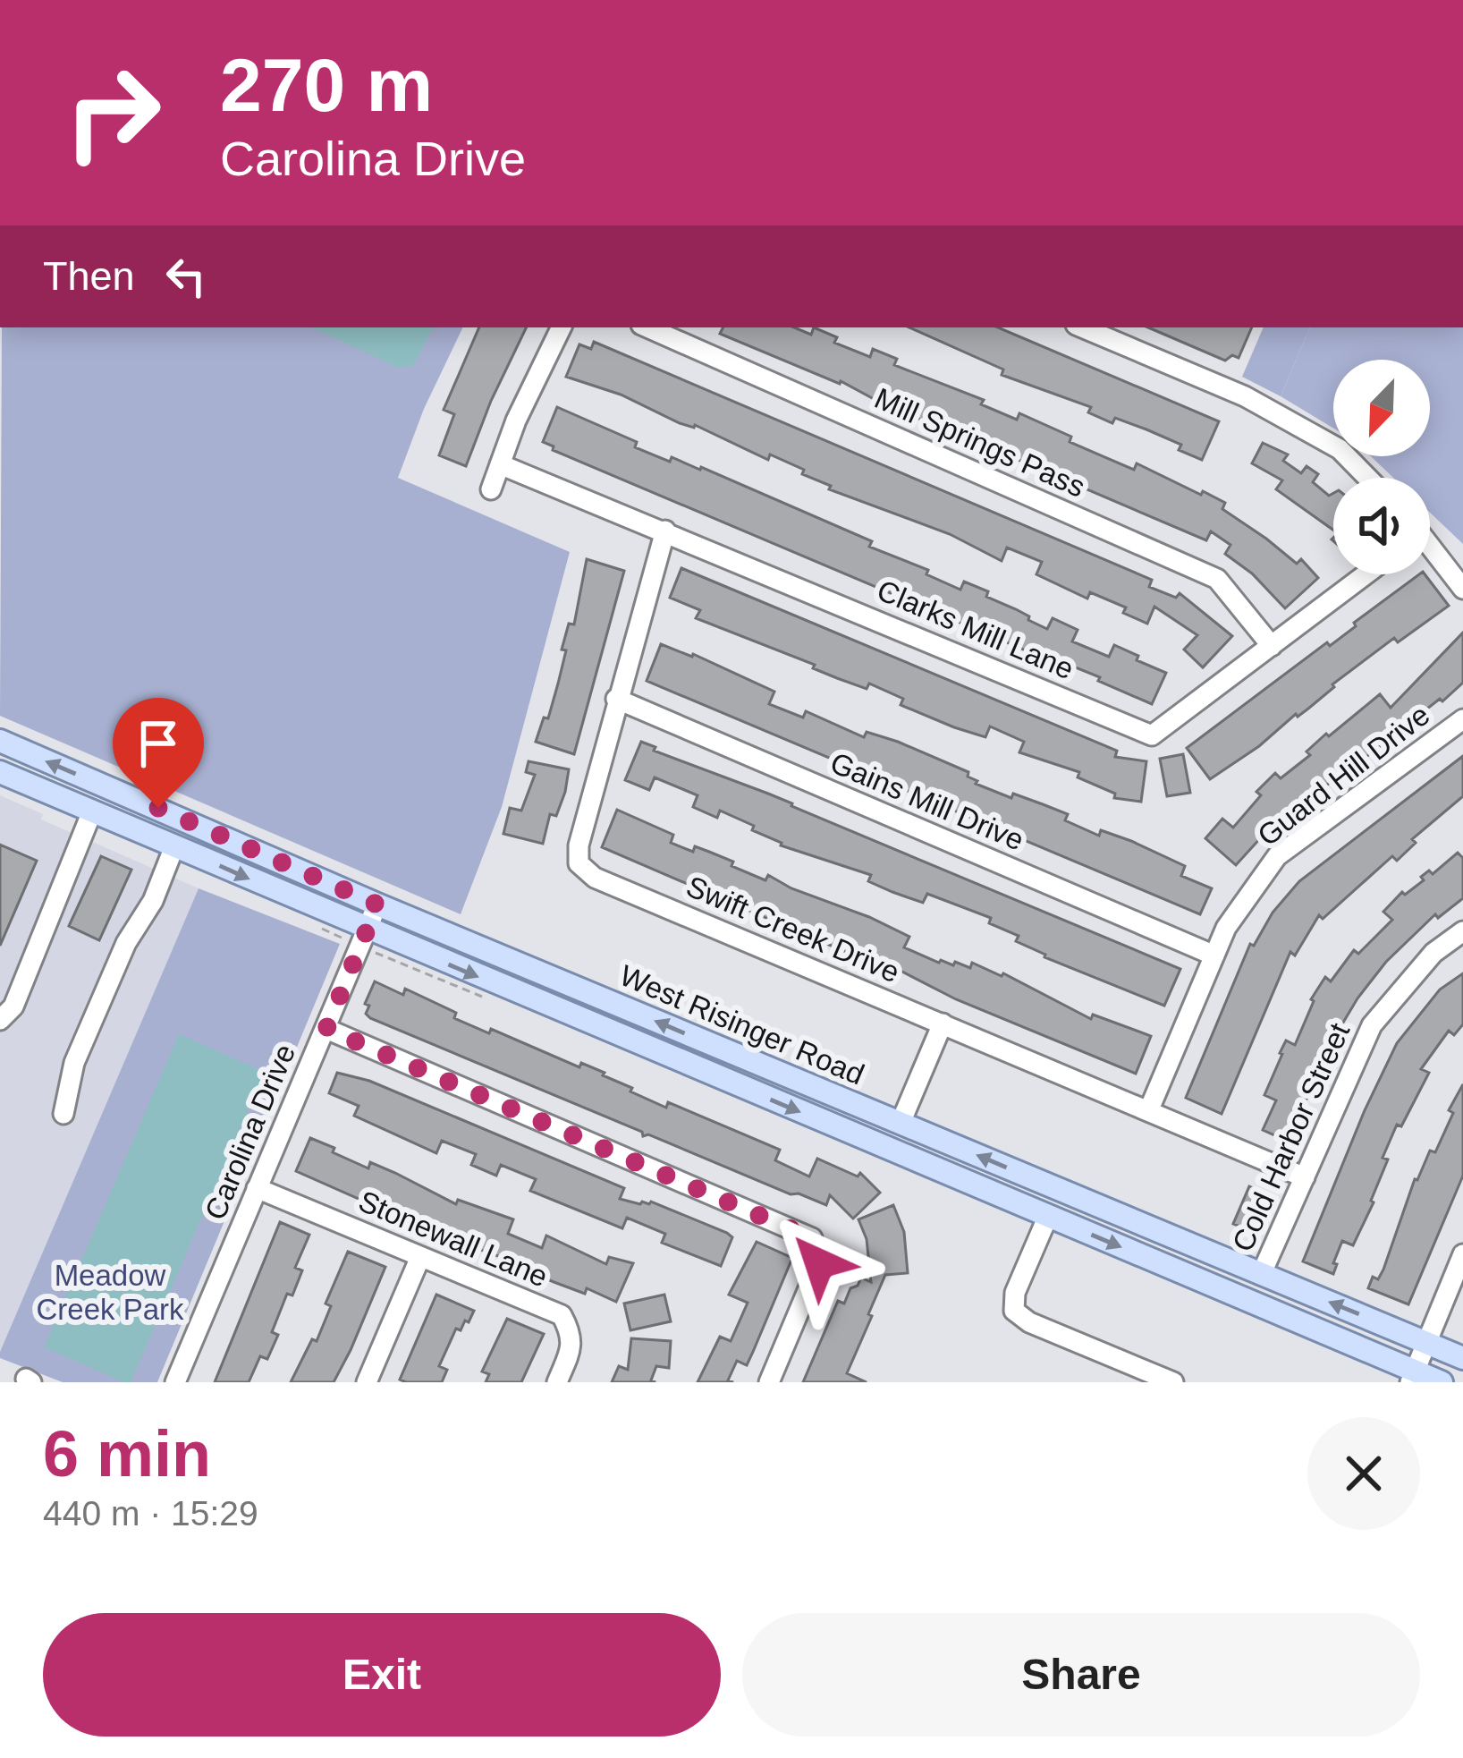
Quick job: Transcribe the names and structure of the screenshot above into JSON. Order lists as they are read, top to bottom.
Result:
{
  "streets": {
    "main road": ["West Risinger Road"],
    "street": [
      "Mill Springs Pass",
      "Clarks Mill Lane",
      "Guard Hill Drive",
      "Gains Mill Drive",
      "Swift Creek Drive",
      "Carolina Drive",
      "Cold Harbor Street",
      "Stonewall Lane"
    ]
  },
  "crossings": [
    ["Mill Springs Pass", "Clarks Mill Lane"],
    ["Clarks Mill Lane", "Swift Creek Drive"],
    ["Guard Hill Drive", "Gains Mill Drive"],
    ["Guard Hill Drive", "Swift Creek Drive"],
    ["Gains Mill Drive", "Swift Creek Drive"],
    ["Swift Creek Drive", "Cold Harbor Street"],
    ["West Risinger Road", "Carolina Drive"],
    ["West Risinger Road", "Cold Harbor Street"],
    ["Carolina Drive", "Stonewall Lane"]
  ],
  "parks": ["Meadow Creek Park"],
  "north": "bottom left",
  "page": {
    "turn": ["270 m", "Carolina Drive"],
    "then": "Then",
    "heading": ["6 min", "440 m · 15:29"],
    "buttons": ["Exit", "Share"]
  }
}
